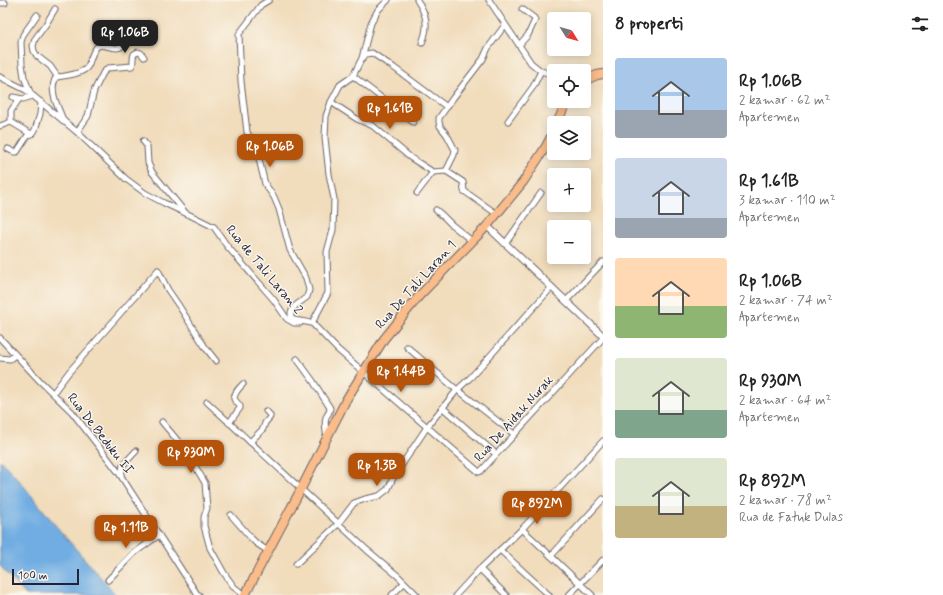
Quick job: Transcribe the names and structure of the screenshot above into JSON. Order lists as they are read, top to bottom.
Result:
{
  "streets": {
    "main road": ["Rua De Tali Laran 1"],
    "street": ["Rua de Tali Laran 2", "Rua De Aidak Nurak", "Rua De Beduku II"]
  },
  "crossings": [
    ["Rua de Tali Laran 2", "Rua De Aidak Nurak"],
    ["Rua De Tali Laran 1", "Rua De Aidak Nurak"]
  ],
  "scale_bar": "100 m",
  "north": "bottom right",
  "page": {
    "heading": "8 properti",
    "map_buttons": ["+", "−"],
    "price": [
      "Rp 1.06B",
      "Rp 1.61B",
      "Rp 1.06B",
      "Rp 1.44B",
      "Rp 930M",
      "Rp 1.3B",
      "Rp 892M",
      "Rp 1.11B"
    ],
    "list": [
      {
        "name": "Rp 1.06B",
        "note": "2 kamar · 62 m² · Apartemen"
      },
      {
        "name": "Rp 1.61B",
        "note": "3 kamar · 110 m² · Apartemen"
      },
      {
        "name": "Rp 1.06B",
        "note": "2 kamar · 74 m² · Apartemen"
      },
      {
        "name": "Rp 930M",
        "note": "2 kamar · 64 m² · Apartemen"
      },
      {
        "name": "Rp 892M",
        "note": "2 kamar · 78 m² · Rua de Fatuk Dulas"
      }
    ],
    "scale": "100 m"
  }
}
